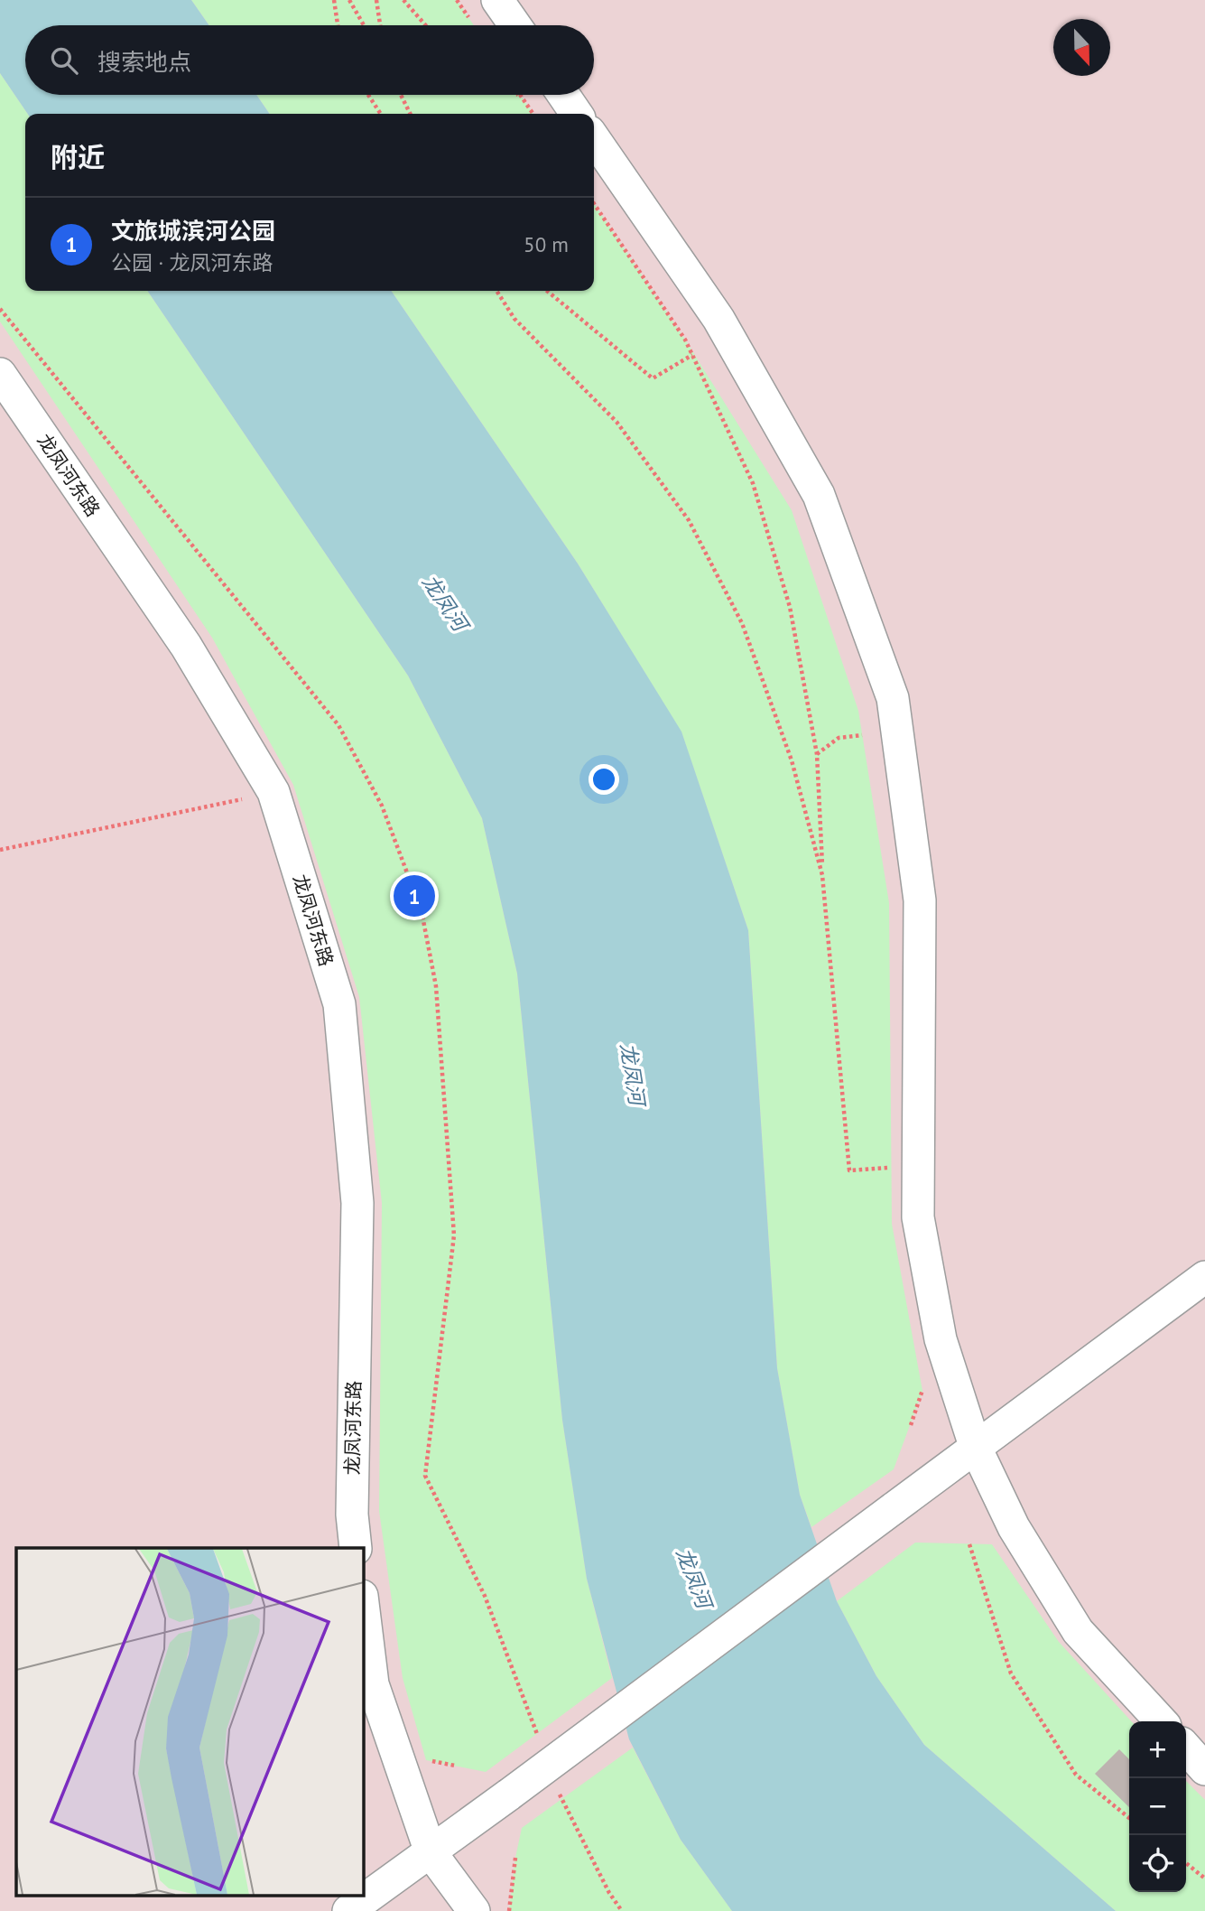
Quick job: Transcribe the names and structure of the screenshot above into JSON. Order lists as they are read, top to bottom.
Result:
{
  "streets": {
    "street": ["龙凤河东路"]
  },
  "water": ["龙凤河"],
  "north": "bottom",
  "page": {
    "search": "搜索地点",
    "heading": "附近",
    "list": [
      {
        "mark": "1",
        "name": "文旅城滨河公园",
        "note": "公园 · 龙凤河东路",
        "value": "50 m"
      }
    ],
    "pins": "1",
    "map_buttons": ["+", "−"]
  }
}
